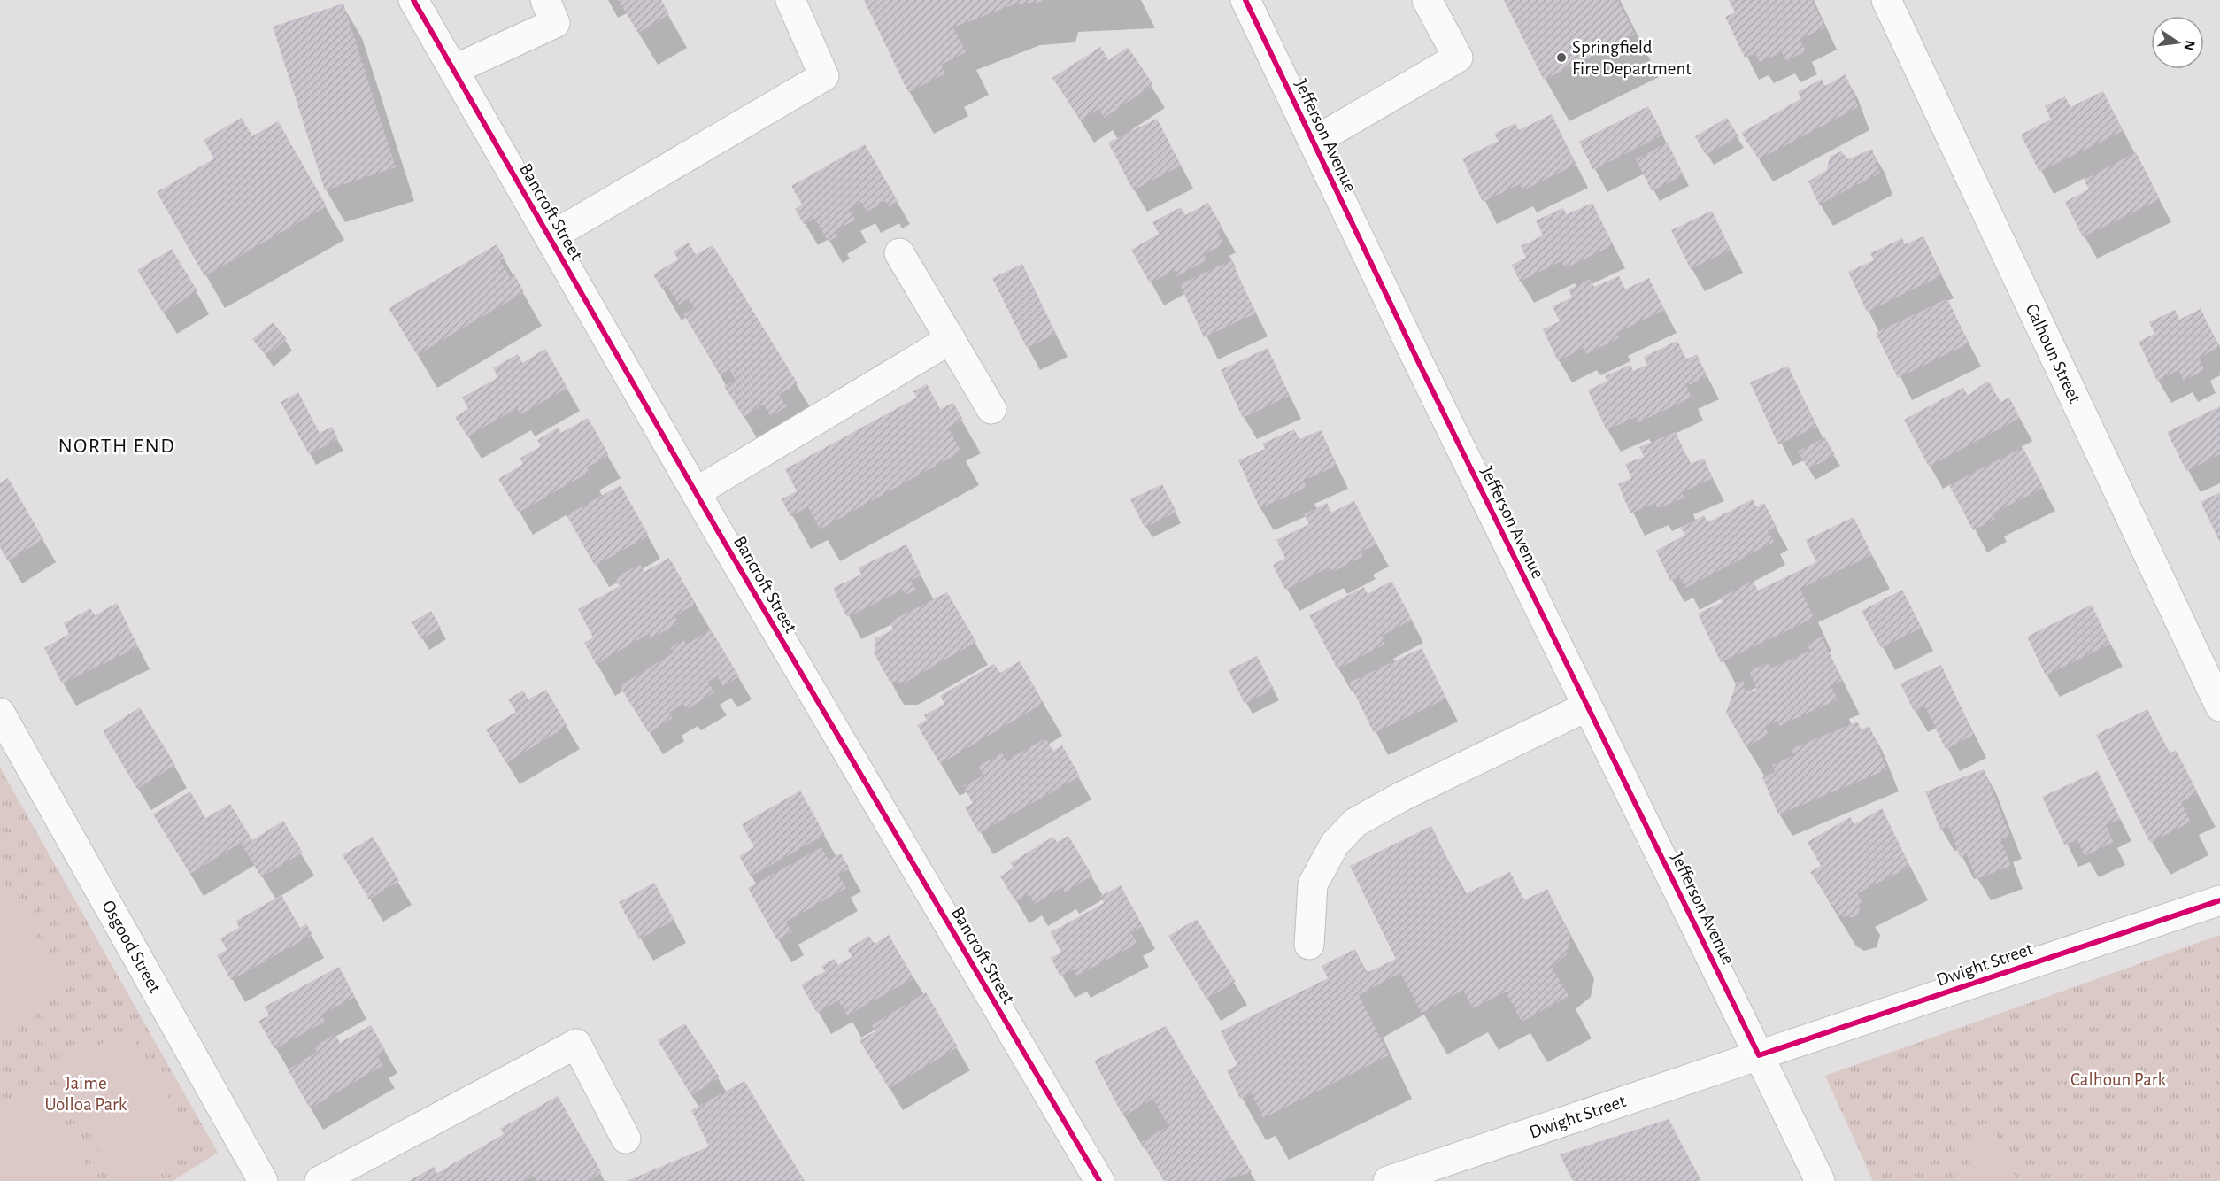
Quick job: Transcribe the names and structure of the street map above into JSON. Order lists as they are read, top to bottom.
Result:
{
  "streets": {
    "street": [
      "Jefferson Avenue",
      "Bancroft Street",
      "Calhoun Street",
      "Osgood Street",
      "Dwight Street"
    ]
  },
  "crossings": [
    ["Jefferson Avenue", "Dwight Street"]
  ],
  "districts": ["NORTH END"],
  "parks": ["Calhoun Park", "Jaime Uolloa Park"],
  "places": ["Springfield Fire Department"],
  "north": "right"
}
